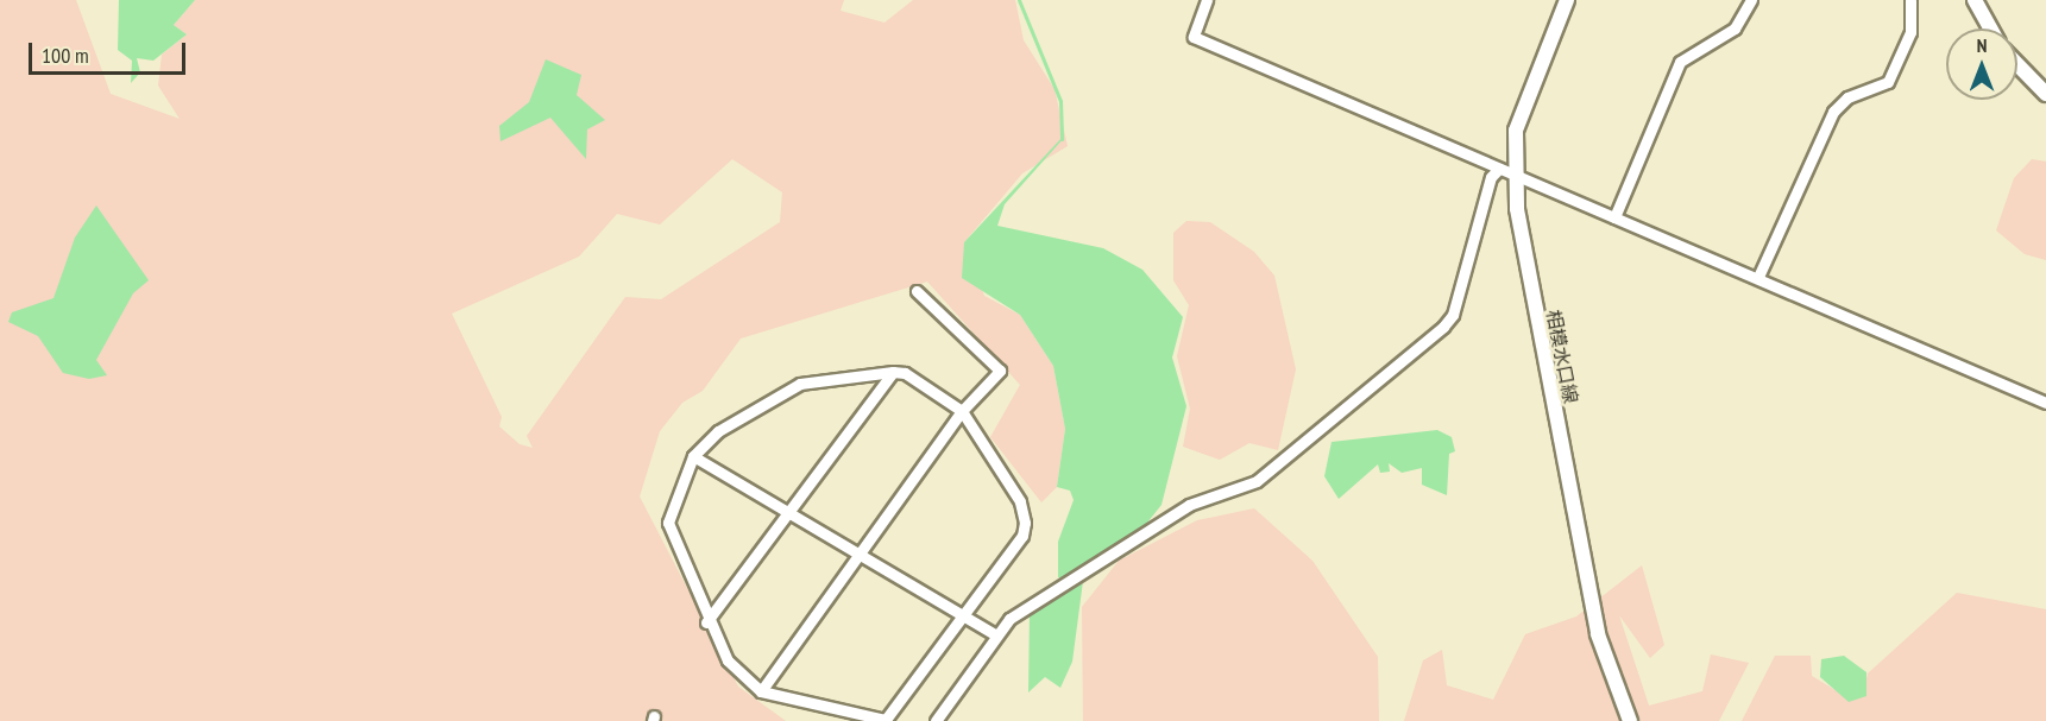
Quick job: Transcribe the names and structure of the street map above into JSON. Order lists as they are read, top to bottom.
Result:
{
  "streets": {
    "main road": ["相模水口線"]
  },
  "scale_bar": "100 m",
  "north": "top"
}
